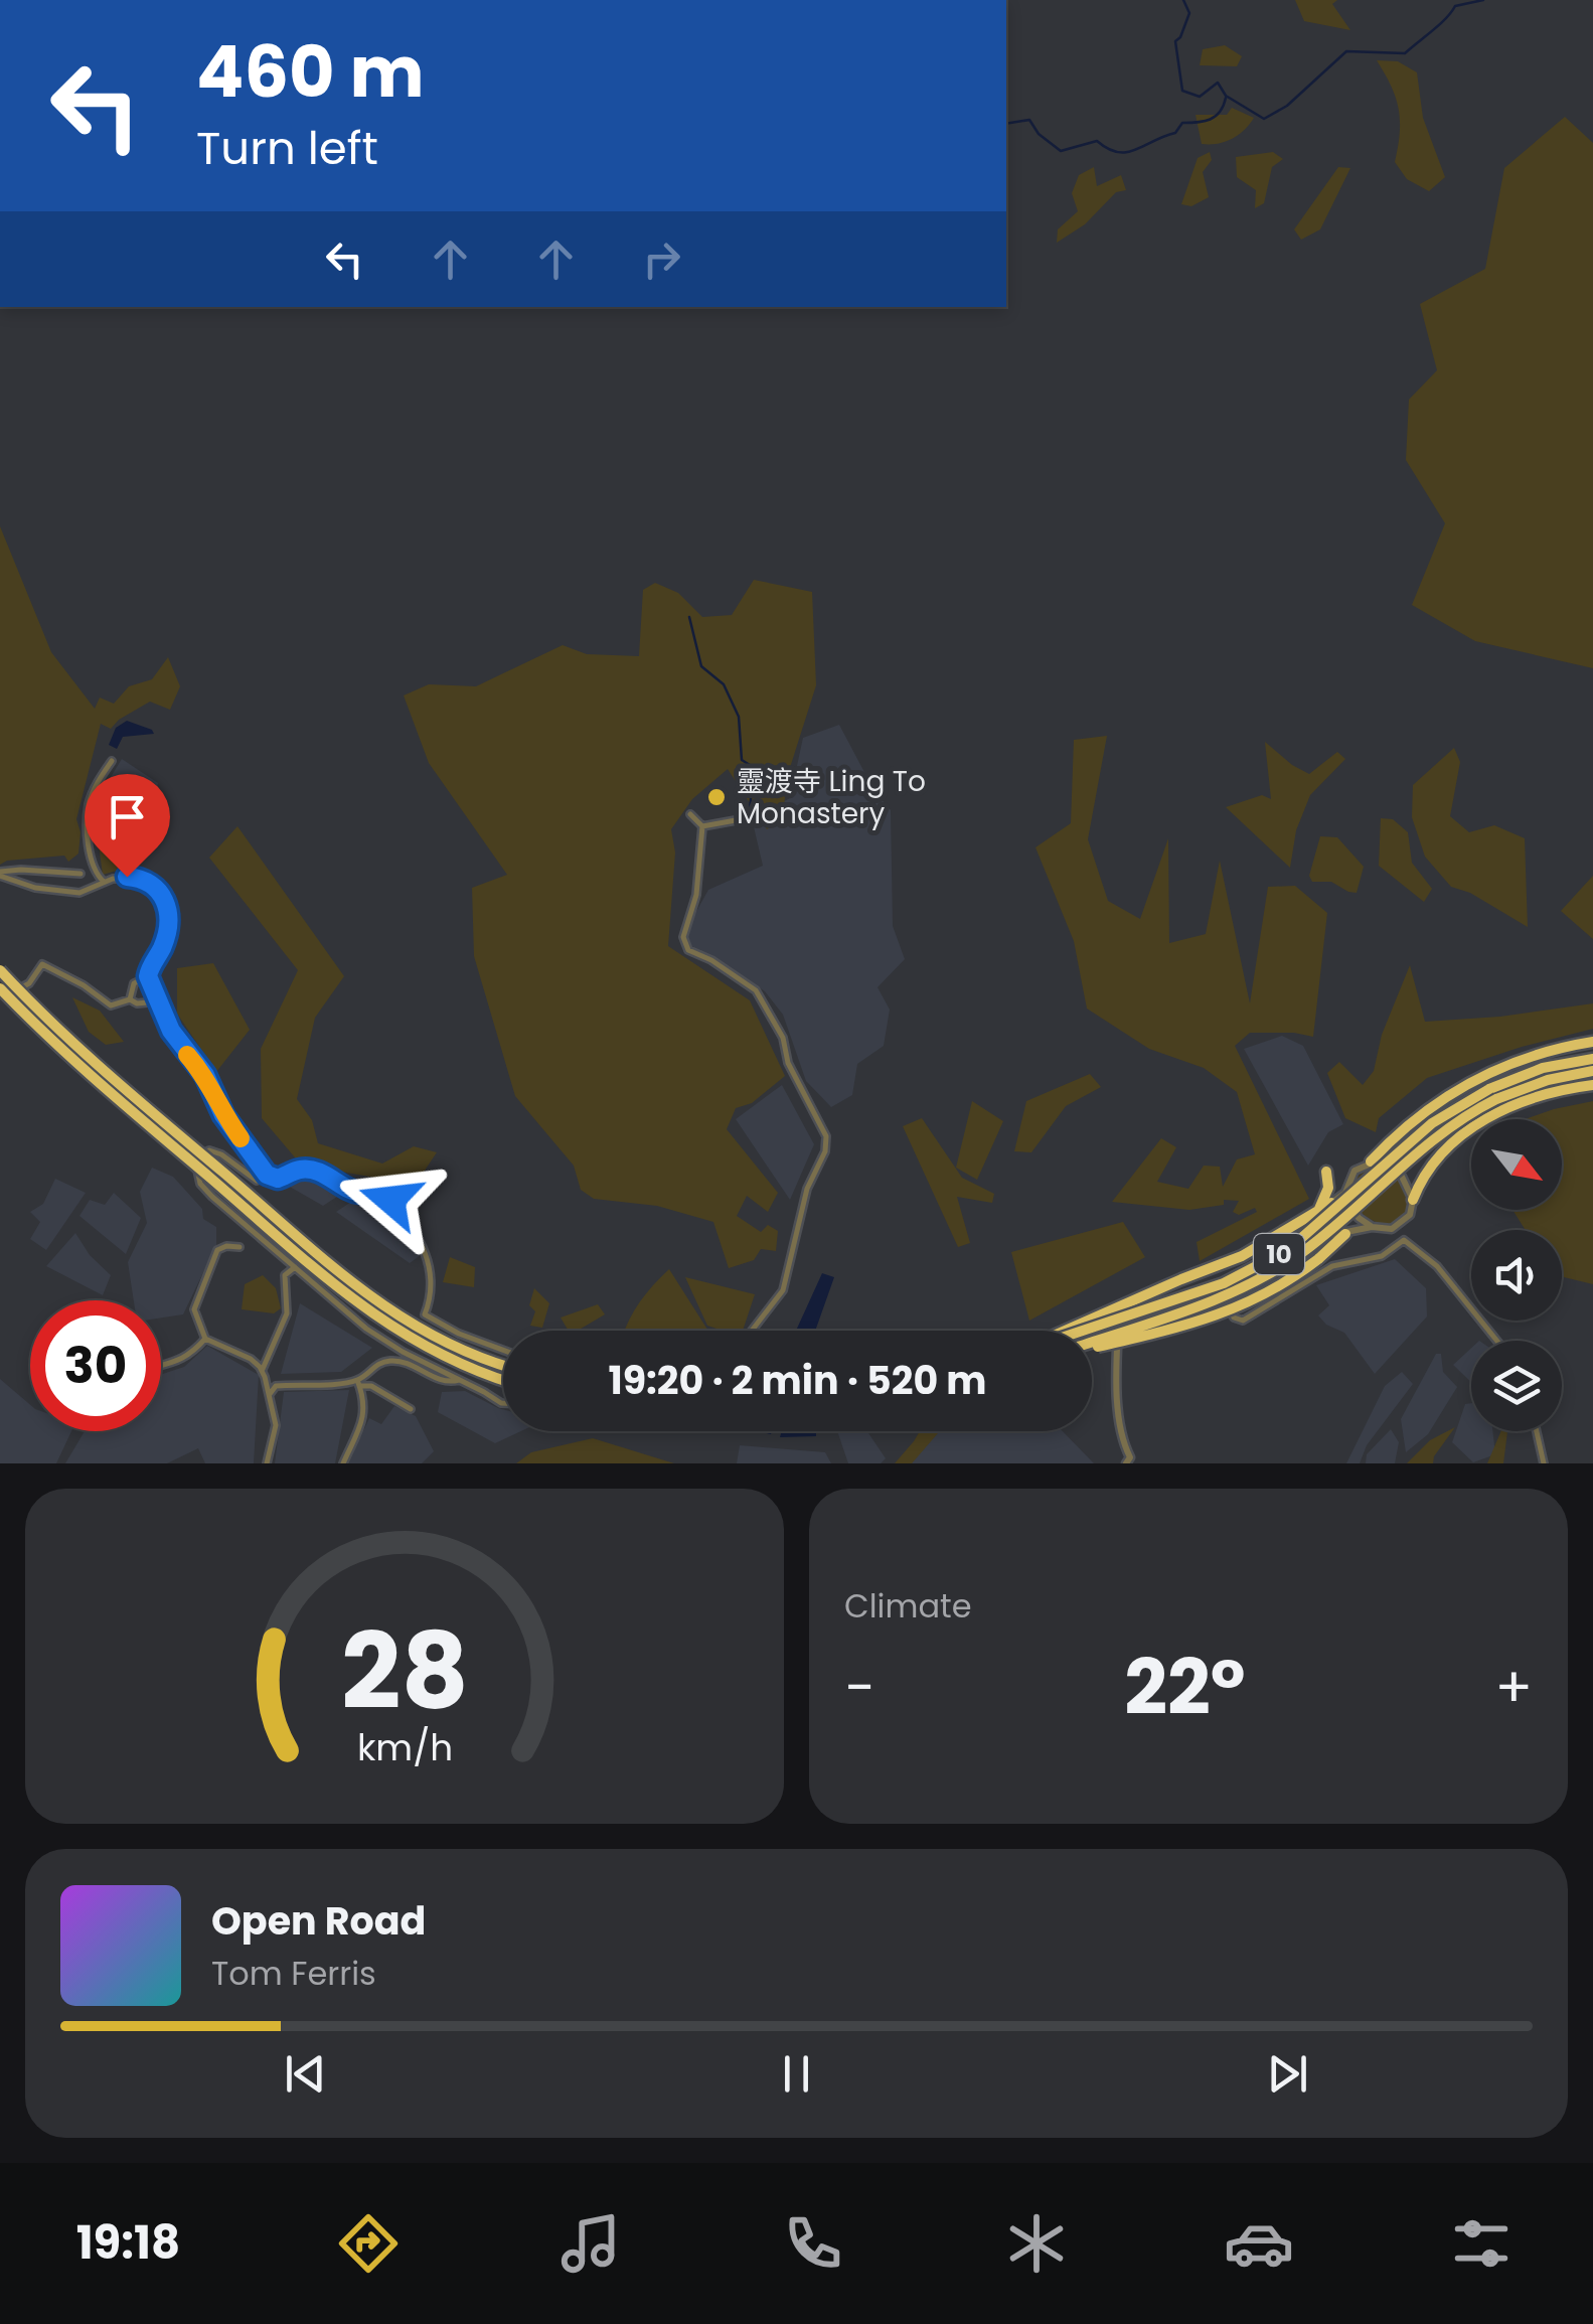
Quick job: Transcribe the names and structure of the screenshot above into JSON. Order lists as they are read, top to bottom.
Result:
{
  "streets": {
    "highway": ["10"]
  },
  "places": ["靈渡寺 Ling To Monastery"],
  "north": "bottom right",
  "page": {
    "turn": ["460 m", "Turn left"],
    "limit": "30",
    "trip": "19:20 · 2 min · 520 m",
    "tile": "Climate",
    "heat": ["−", "22°", "+"],
    "song": ["Open Road", "Tom Ferris"],
    "tabs": "19:18",
    "gauge": ["28", "km/h"]
  }
}
